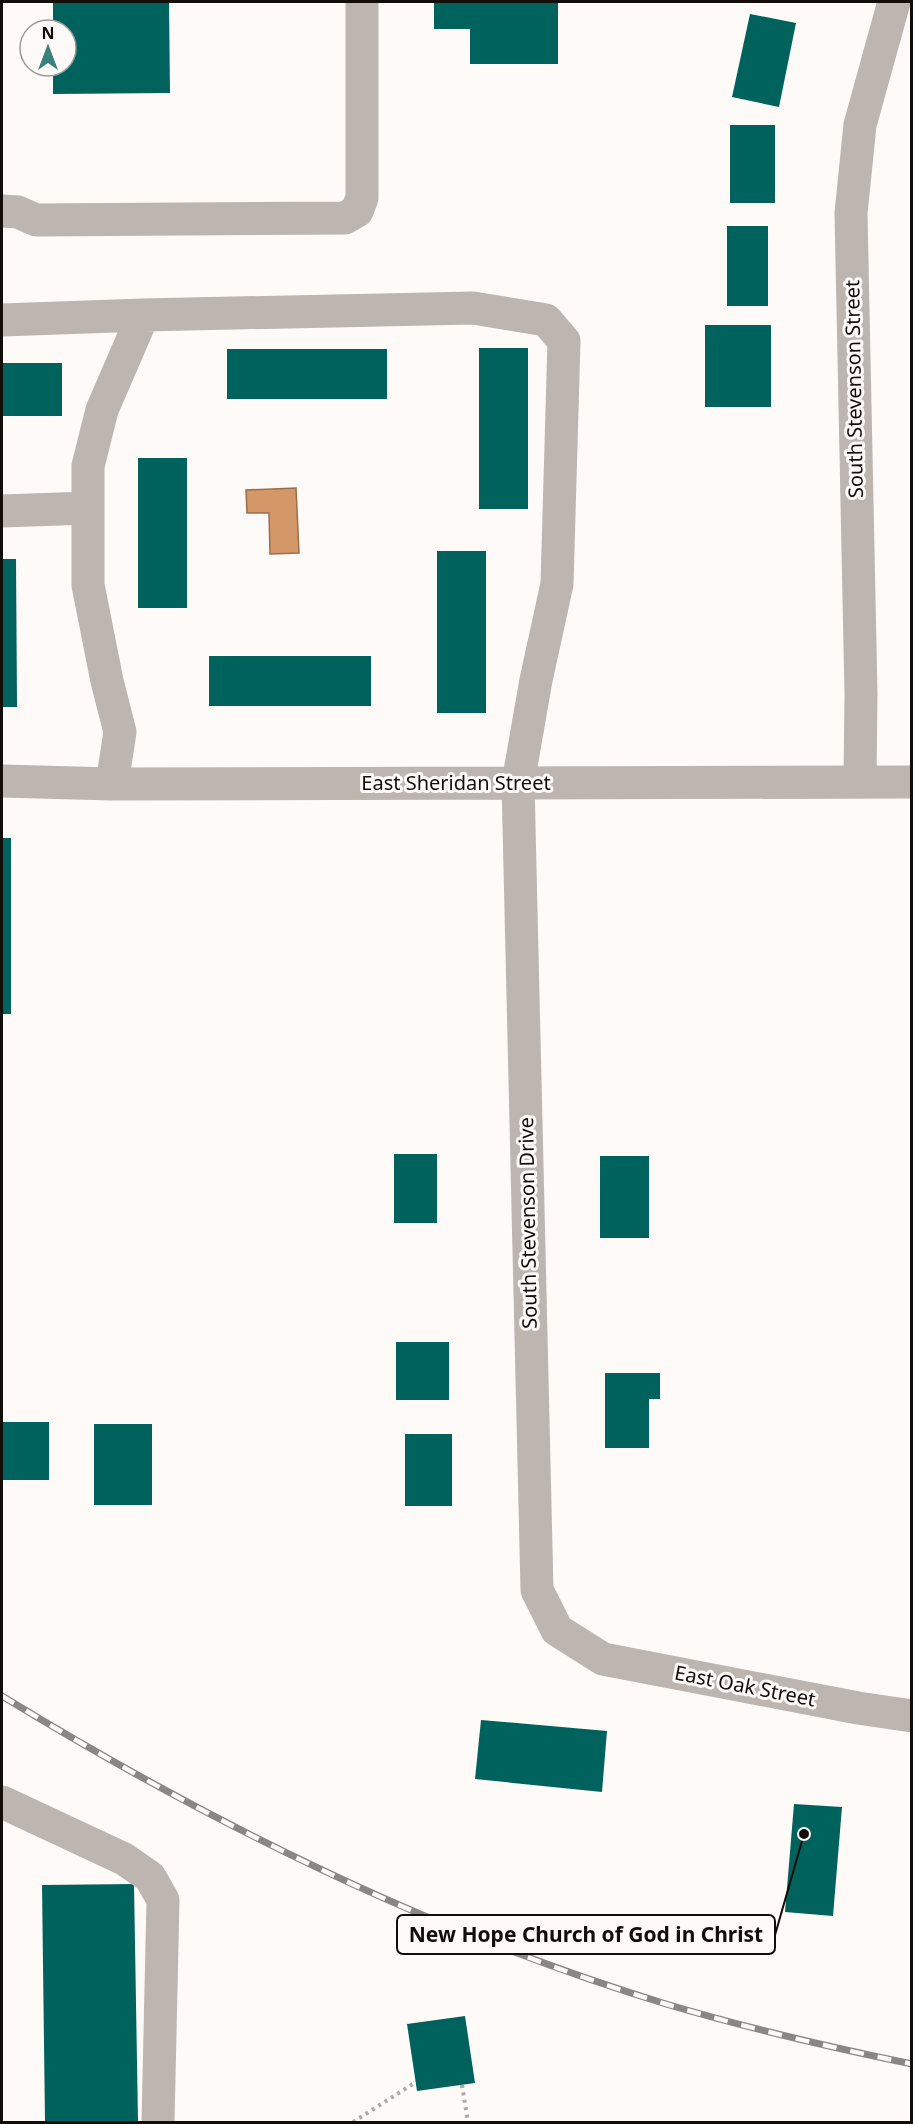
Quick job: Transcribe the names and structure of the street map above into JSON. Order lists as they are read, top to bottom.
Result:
{
  "streets": {
    "street": [
      "South Stevenson Street",
      "East Sheridan Street",
      "South Stevenson Drive",
      "East Oak Street"
    ]
  },
  "crossings": [
    ["South Stevenson Street", "East Sheridan Street"],
    ["East Sheridan Street", "South Stevenson Drive"],
    ["South Stevenson Drive", "East Oak Street"]
  ],
  "places": ["New Hope Church of God in Christ"],
  "north": "top"
}
